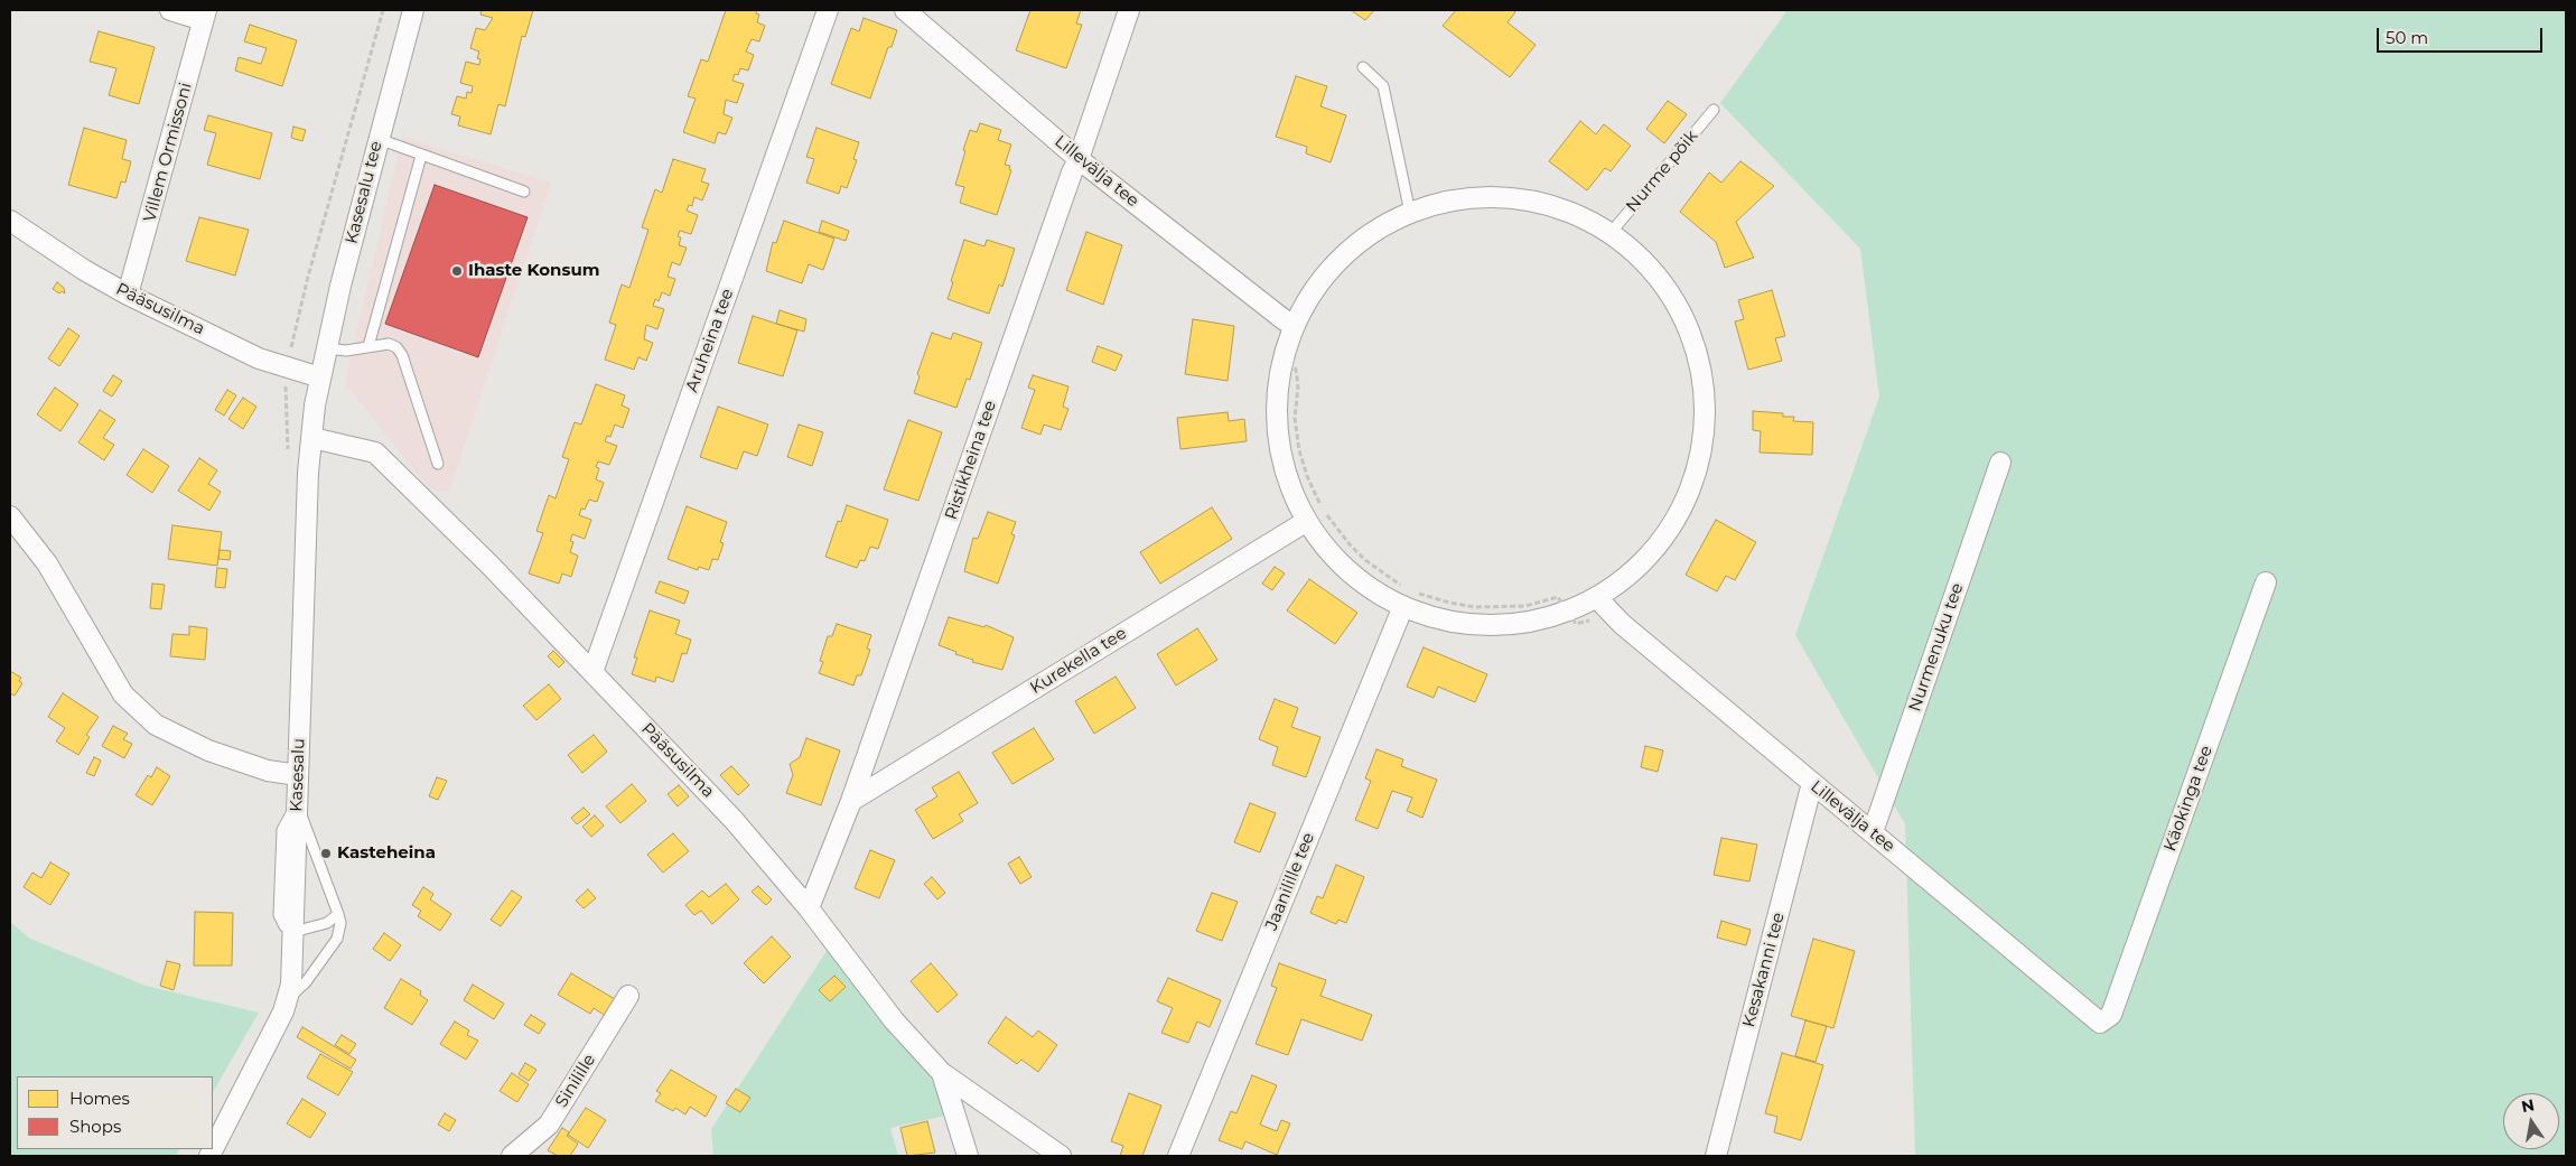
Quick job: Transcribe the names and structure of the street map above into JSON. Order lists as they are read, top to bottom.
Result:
{
  "streets": {
    "street": [
      "Villem Ormissoni",
      "Lillevälja tee",
      "Kasesalu tee",
      "Pääsusilma",
      "Aruheina tee",
      "Ristikheina tee",
      "Nurmenuku tee",
      "Kurekella tee",
      "Kasesalu",
      "Käokinga tee",
      "Jaanilille tee",
      "Kesakanni tee",
      "Sinilille"
    ],
    "lane": ["Nurme põik"]
  },
  "crossings": [
    ["Villem Ormissoni", "Pääsusilma"],
    ["Lillevälja tee", "Ristikheina tee"],
    ["Lillevälja tee", "Nurmenuku tee"],
    ["Lillevälja tee", "Käokinga tee"],
    ["Lillevälja tee", "Kesakanni tee"],
    ["Kasesalu tee", "Pääsusilma"],
    ["Kasesalu tee", "Kasesalu"],
    ["Pääsusilma", "Aruheina tee"],
    ["Pääsusilma", "Ristikheina tee"],
    ["Pääsusilma", "Kasesalu"],
    ["Ristikheina tee", "Kurekella tee"]
  ],
  "places": ["Ihaste Konsum", "Kasteheina"],
  "legend": ["Homes", "Shops"],
  "scale_bar": "50 m",
  "north": "top"
}
